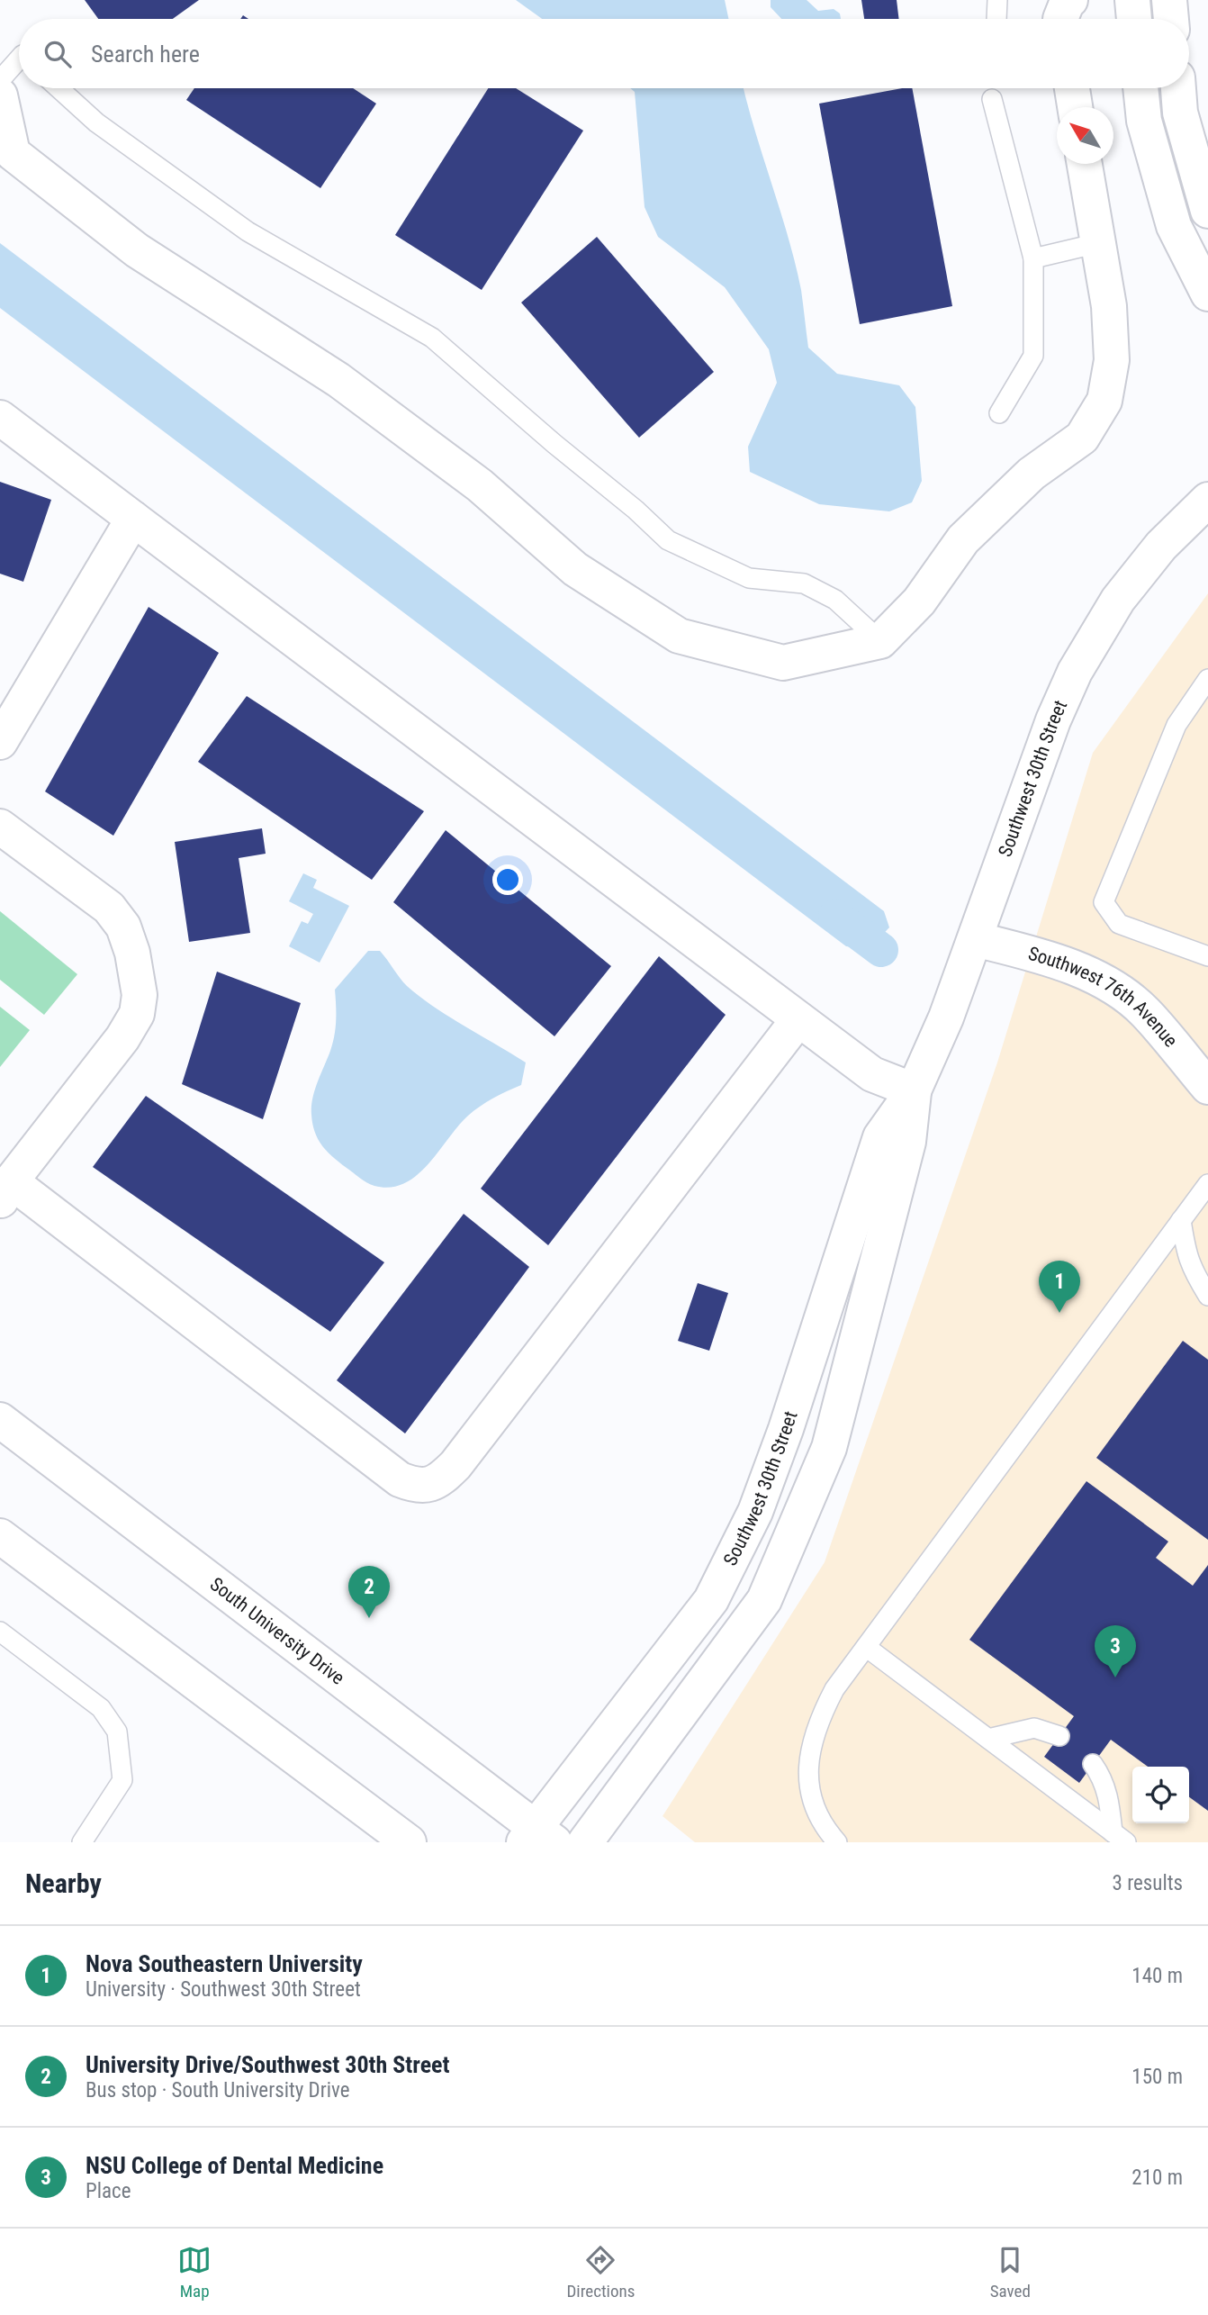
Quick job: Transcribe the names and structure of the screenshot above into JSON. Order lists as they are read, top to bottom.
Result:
{
  "streets": {
    "street": ["Southwest 30th Street", "Southwest 76th Avenue", "South University Drive"]
  },
  "crossings": [
    ["Southwest 30th Street", "Southwest 76th Avenue"],
    ["Southwest 30th Street", "South University Drive"]
  ],
  "north": "top left",
  "page": {
    "search": "Search here",
    "pins": ["1", "2", "3"],
    "heading": ["Nearby", "3 results"],
    "list": [
      {
        "mark": "1",
        "name": "Nova Southeastern University",
        "note": "University · Southwest 30th Street",
        "value": "140 m"
      },
      {
        "mark": "2",
        "name": "University Drive/Southwest 30th Street",
        "note": "Bus stop · South University Drive",
        "value": "150 m"
      },
      {
        "mark": "3",
        "name": "NSU College of Dental Medicine",
        "note": "Place",
        "value": "210 m"
      }
    ],
    "nav": ["Map", "Directions", "Saved"]
  }
}
